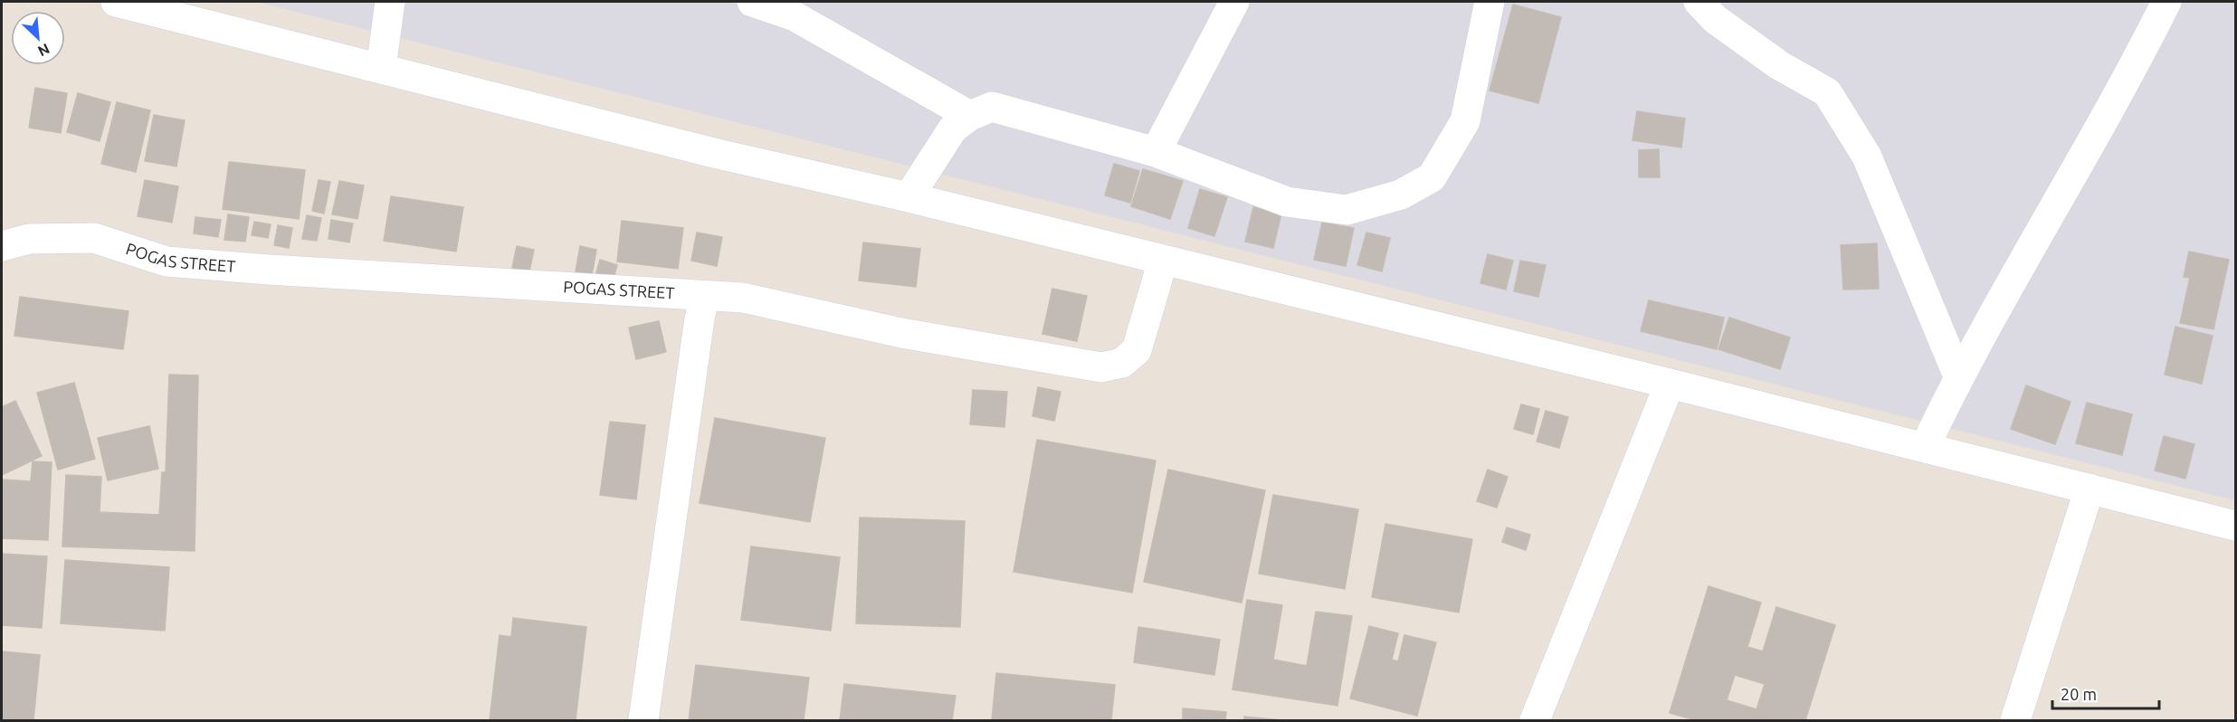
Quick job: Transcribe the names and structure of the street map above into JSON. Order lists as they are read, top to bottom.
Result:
{
  "streets": {
    "street": ["POGAS STREET"]
  },
  "scale_bar": "20 m",
  "north": "bottom right"
}
